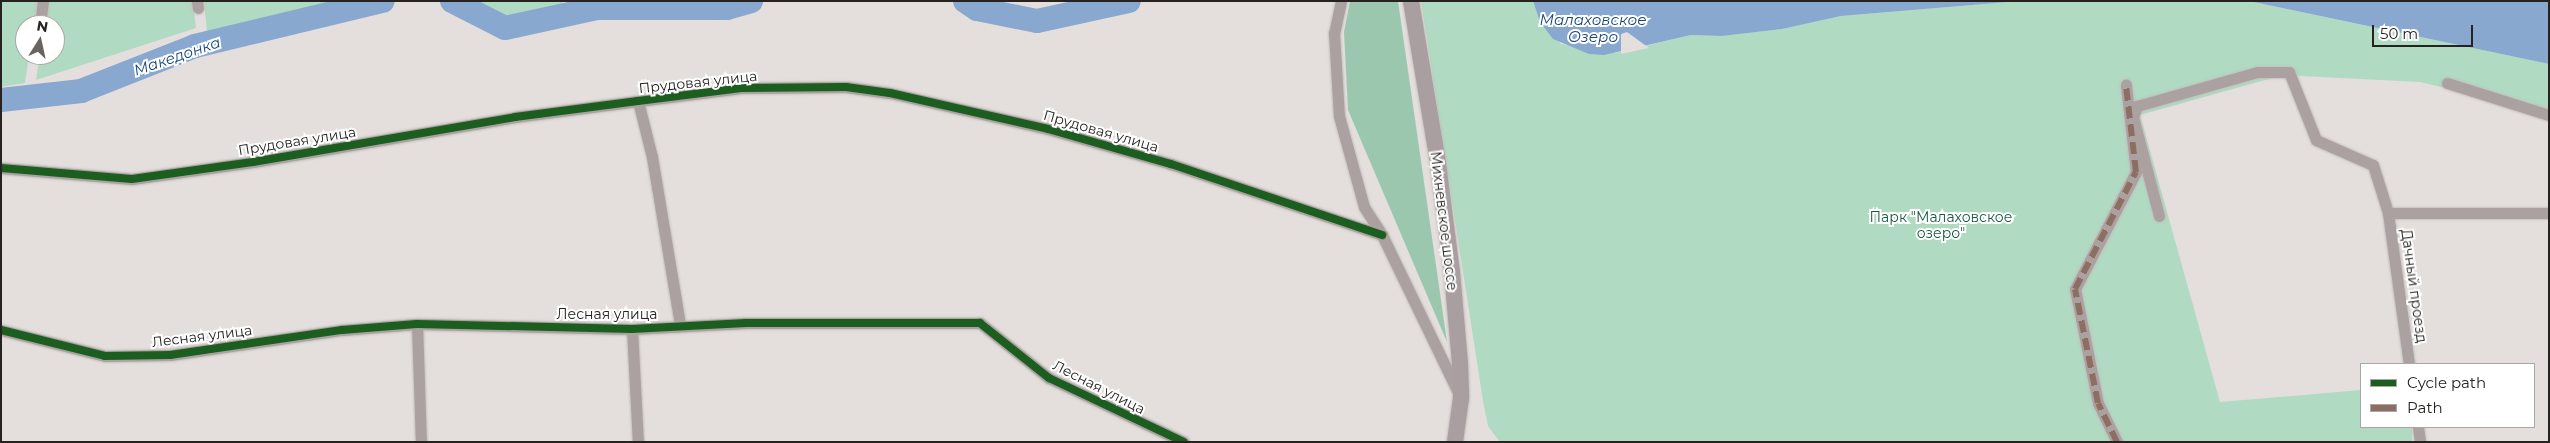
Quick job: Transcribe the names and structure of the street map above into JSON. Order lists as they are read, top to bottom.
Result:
{
  "streets": {
    "main road": ["Михневское шоссе"],
    "street": ["Прудовая улица", "Дачный проезд", "Лесная улица"]
  },
  "water": ["Малаховское Озеро", "Македонка"],
  "parks": ["Парк \"Малаховское озеро\""],
  "legend": ["Cycle path", "Path"],
  "scale_bar": "50 m",
  "north": "top"
}
